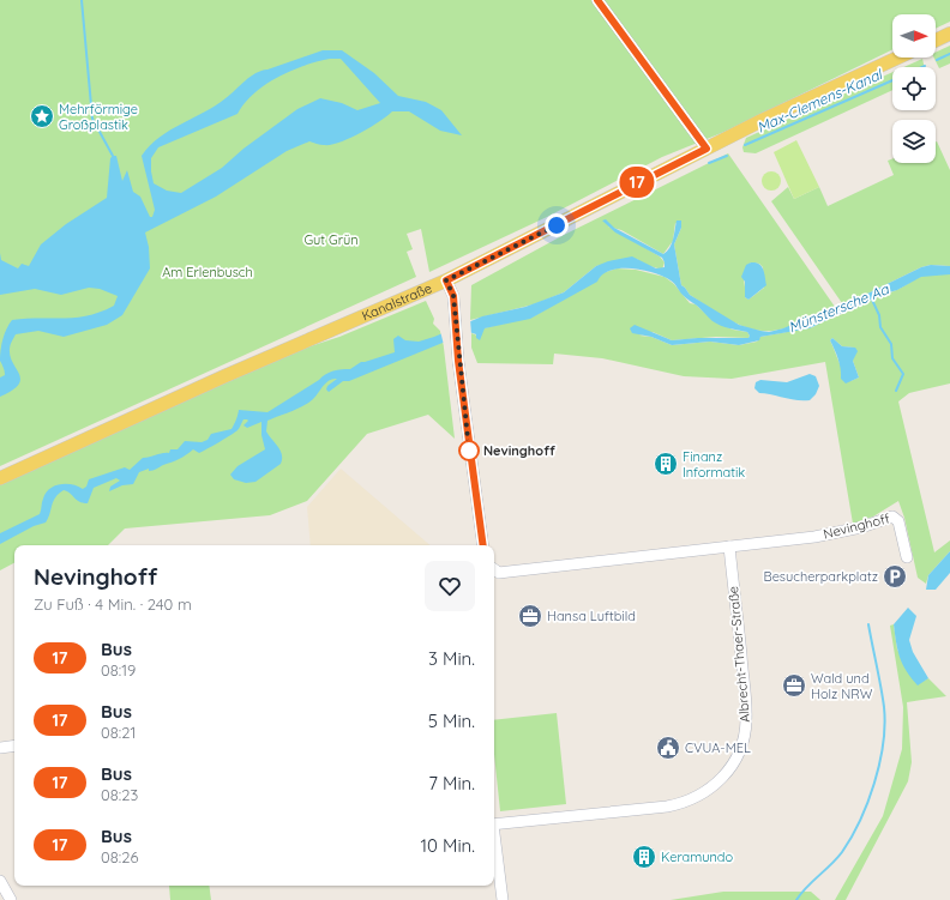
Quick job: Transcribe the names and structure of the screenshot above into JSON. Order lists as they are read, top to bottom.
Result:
{
  "streets": {
    "main road": ["Kanalstraße"],
    "street": ["Nevinghoff", "Albrecht-Thaer-Straße"]
  },
  "crossings": [
    ["Nevinghoff", "Albrecht-Thaer-Straße"]
  ],
  "water": ["Max-Clemens-Kanal", "Münstersche Aa"],
  "parks": ["Gut Grün", "Am Erlenbusch"],
  "places": {
    "place": ["Mehrförmige Großplastik"],
    "other": ["Nevinghoff"],
    "building": ["Finanz Informatik", "Keramundo"],
    "parking": ["Besucherparkplatz"],
    "office": ["Hansa Luftbild", "Wald und Holz NRW"],
    "public building": ["CVUA-MEL"]
  },
  "lines": ["bus line 17"],
  "north": "right",
  "page": {
    "on_map": "17",
    "heading": ["Nevinghoff", "Zu Fuß · 4 Min. · 240 m"],
    "list": [
      {
        "mark": "17",
        "name": "Bus",
        "note": "08:19",
        "value": "3 Min."
      },
      {
        "mark": "17",
        "name": "Bus",
        "note": "08:21",
        "value": "5 Min."
      },
      {
        "mark": "17",
        "name": "Bus",
        "note": "08:23",
        "value": "7 Min."
      },
      {
        "mark": "17",
        "name": "Bus",
        "note": "08:26",
        "value": "10 Min."
      }
    ]
  }
}
